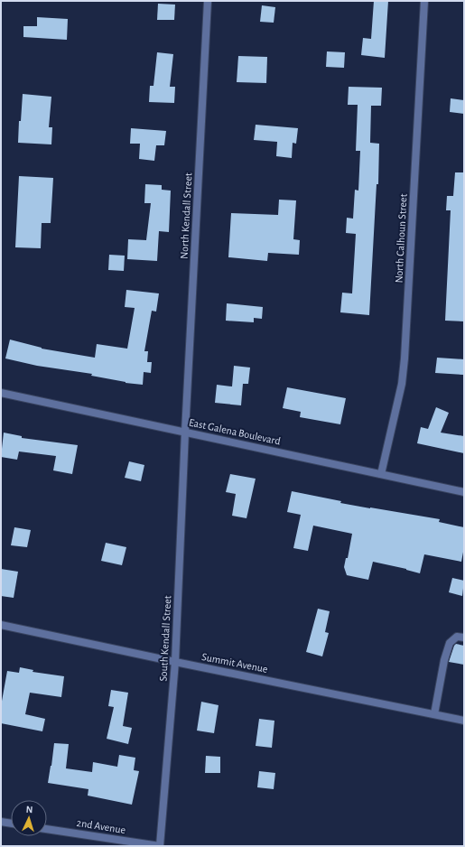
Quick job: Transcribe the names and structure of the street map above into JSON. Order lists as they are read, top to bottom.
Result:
{
  "streets": {
    "street": [
      "North Kendall Street",
      "North Calhoun Street",
      "East Galena Boulevard",
      "South Kendall Street",
      "Summit Avenue",
      "2nd Avenue"
    ]
  },
  "crossings": [
    ["North Kendall Street", "East Galena Boulevard"],
    ["North Kendall Street", "South Kendall Street"],
    ["North Calhoun Street", "East Galena Boulevard"],
    ["East Galena Boulevard", "South Kendall Street"],
    ["South Kendall Street", "Summit Avenue"],
    ["South Kendall Street", "2nd Avenue"]
  ],
  "north": "top"
}
